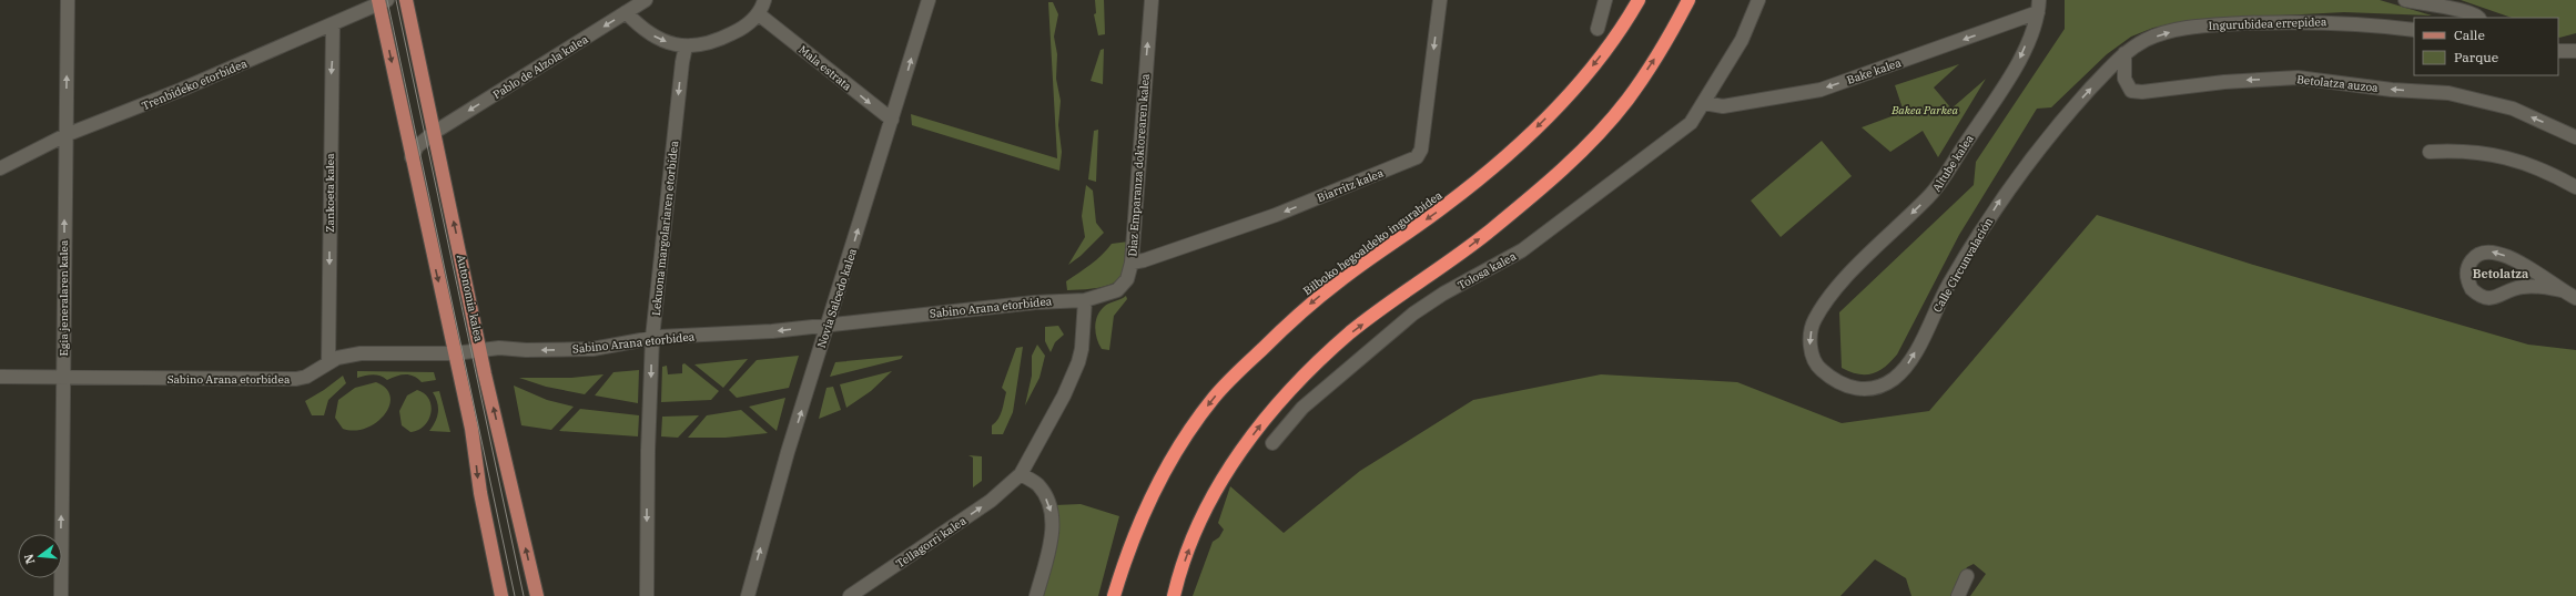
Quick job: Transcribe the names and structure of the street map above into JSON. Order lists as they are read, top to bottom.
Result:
{
  "streets": {
    "highway": ["Bilboko hegoaldeko ingurabidea"],
    "main road": ["Autonomia kalea"],
    "street": [
      "Ingurubidea errepidea",
      "Pablo de Alzola kalea",
      "Mala estrata",
      "Bake kalea",
      "Betolatza auzoa",
      "Trenbideko etorbidea",
      "Altube kalea",
      "Diaz Emparanza doktorearen kalea",
      "Biarritz kalea",
      "Zankoeta kalea",
      "Lekuona margolariaren etorbidea",
      "Calle Circunvalación",
      "Tolosa kalea",
      "Egia jeneralaren kalea",
      "Novia Salcedo kalea",
      "Sabino Arana etorbidea",
      "Tellagorri kalea"
    ]
  },
  "crossings": [
    ["Ingurubidea errepidea", "Betolatza auzoa"],
    ["Ingurubidea errepidea", "Calle Circunvalación"],
    ["Pablo de Alzola kalea", "Autonomia kalea"],
    ["Mala estrata", "Novia Salcedo kalea"],
    ["Bake kalea", "Altube kalea"],
    ["Bake kalea", "Tolosa kalea"],
    ["Betolatza auzoa", "Calle Circunvalación"],
    ["Trenbideko etorbidea", "Zankoeta kalea"],
    ["Trenbideko etorbidea", "Egia jeneralaren kalea"],
    ["Altube kalea", "Calle Circunvalación"],
    ["Diaz Emparanza doktorearen kalea", "Biarritz kalea"],
    ["Diaz Emparanza doktorearen kalea", "Sabino Arana etorbidea"],
    ["Zankoeta kalea", "Sabino Arana etorbidea"],
    ["Lekuona margolariaren etorbidea", "Sabino Arana etorbidea"],
    ["Egia jeneralaren kalea", "Sabino Arana etorbidea"],
    ["Autonomia kalea", "Sabino Arana etorbidea"],
    ["Novia Salcedo kalea", "Sabino Arana etorbidea"]
  ],
  "one_way": [
    "Ingurubidea errepidea",
    "Pablo de Alzola kalea",
    "Mala estrata",
    "Bake kalea",
    "Altube kalea",
    "Diaz Emparanza doktorearen kalea",
    "Biarritz kalea",
    "Zankoeta kalea",
    "Lekuona margolariaren etorbidea",
    "Egia jeneralaren kalea",
    "Novia Salcedo kalea",
    "Tellagorri kalea"
  ],
  "districts": ["Betolatza"],
  "parks": ["Bakea Parkea"],
  "legend": ["Calle", "Parque"],
  "north": "left"
}
